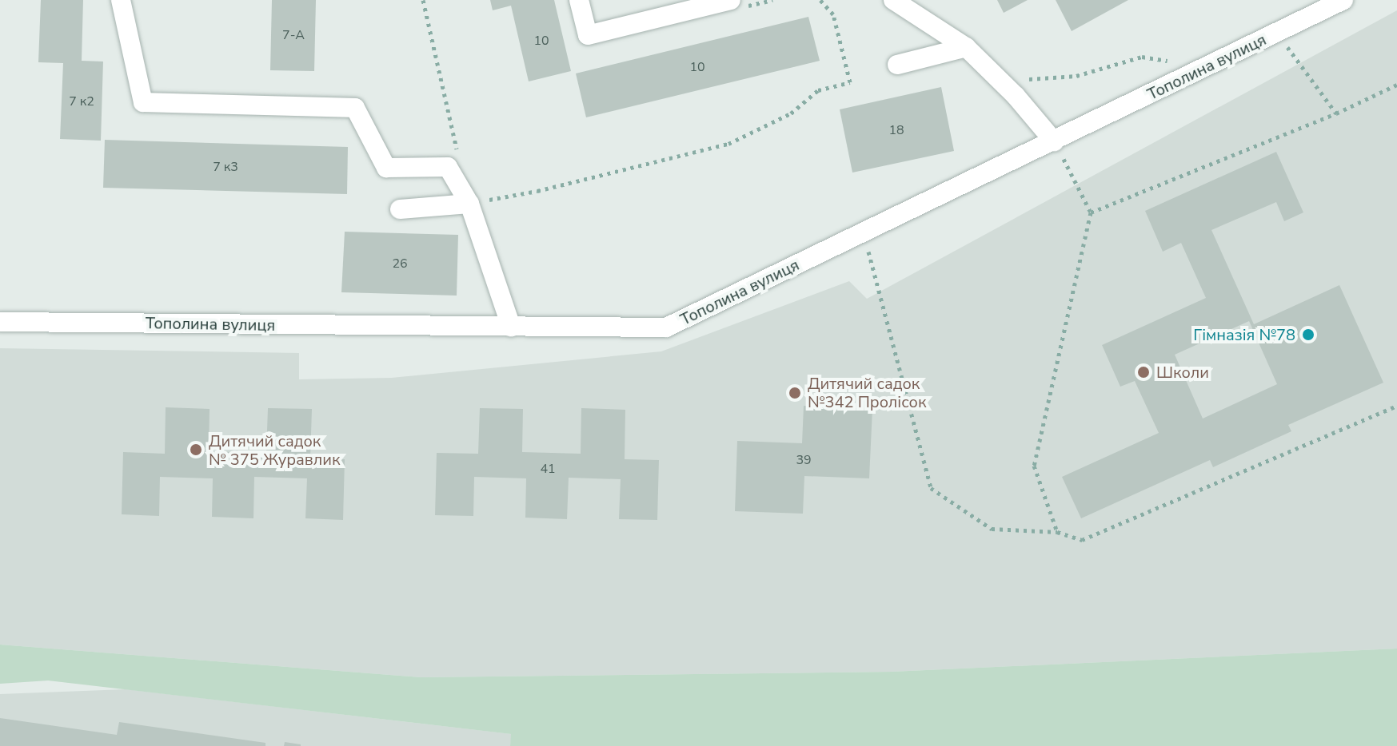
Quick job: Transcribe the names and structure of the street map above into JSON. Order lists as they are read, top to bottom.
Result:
{
  "streets": {
    "street": ["Тополина вулиця"]
  },
  "places": [
    "Гімназія №78",
    "Школи",
    "Дитячий садок №342 Пролісок",
    "Дитячий садок № 375 Журавлик"
  ],
  "house_numbers": [
    "7-А",
    "10",
    "10",
    "7 к2",
    "18",
    "7 к3",
    "26",
    "39",
    "41"
  ]
}
